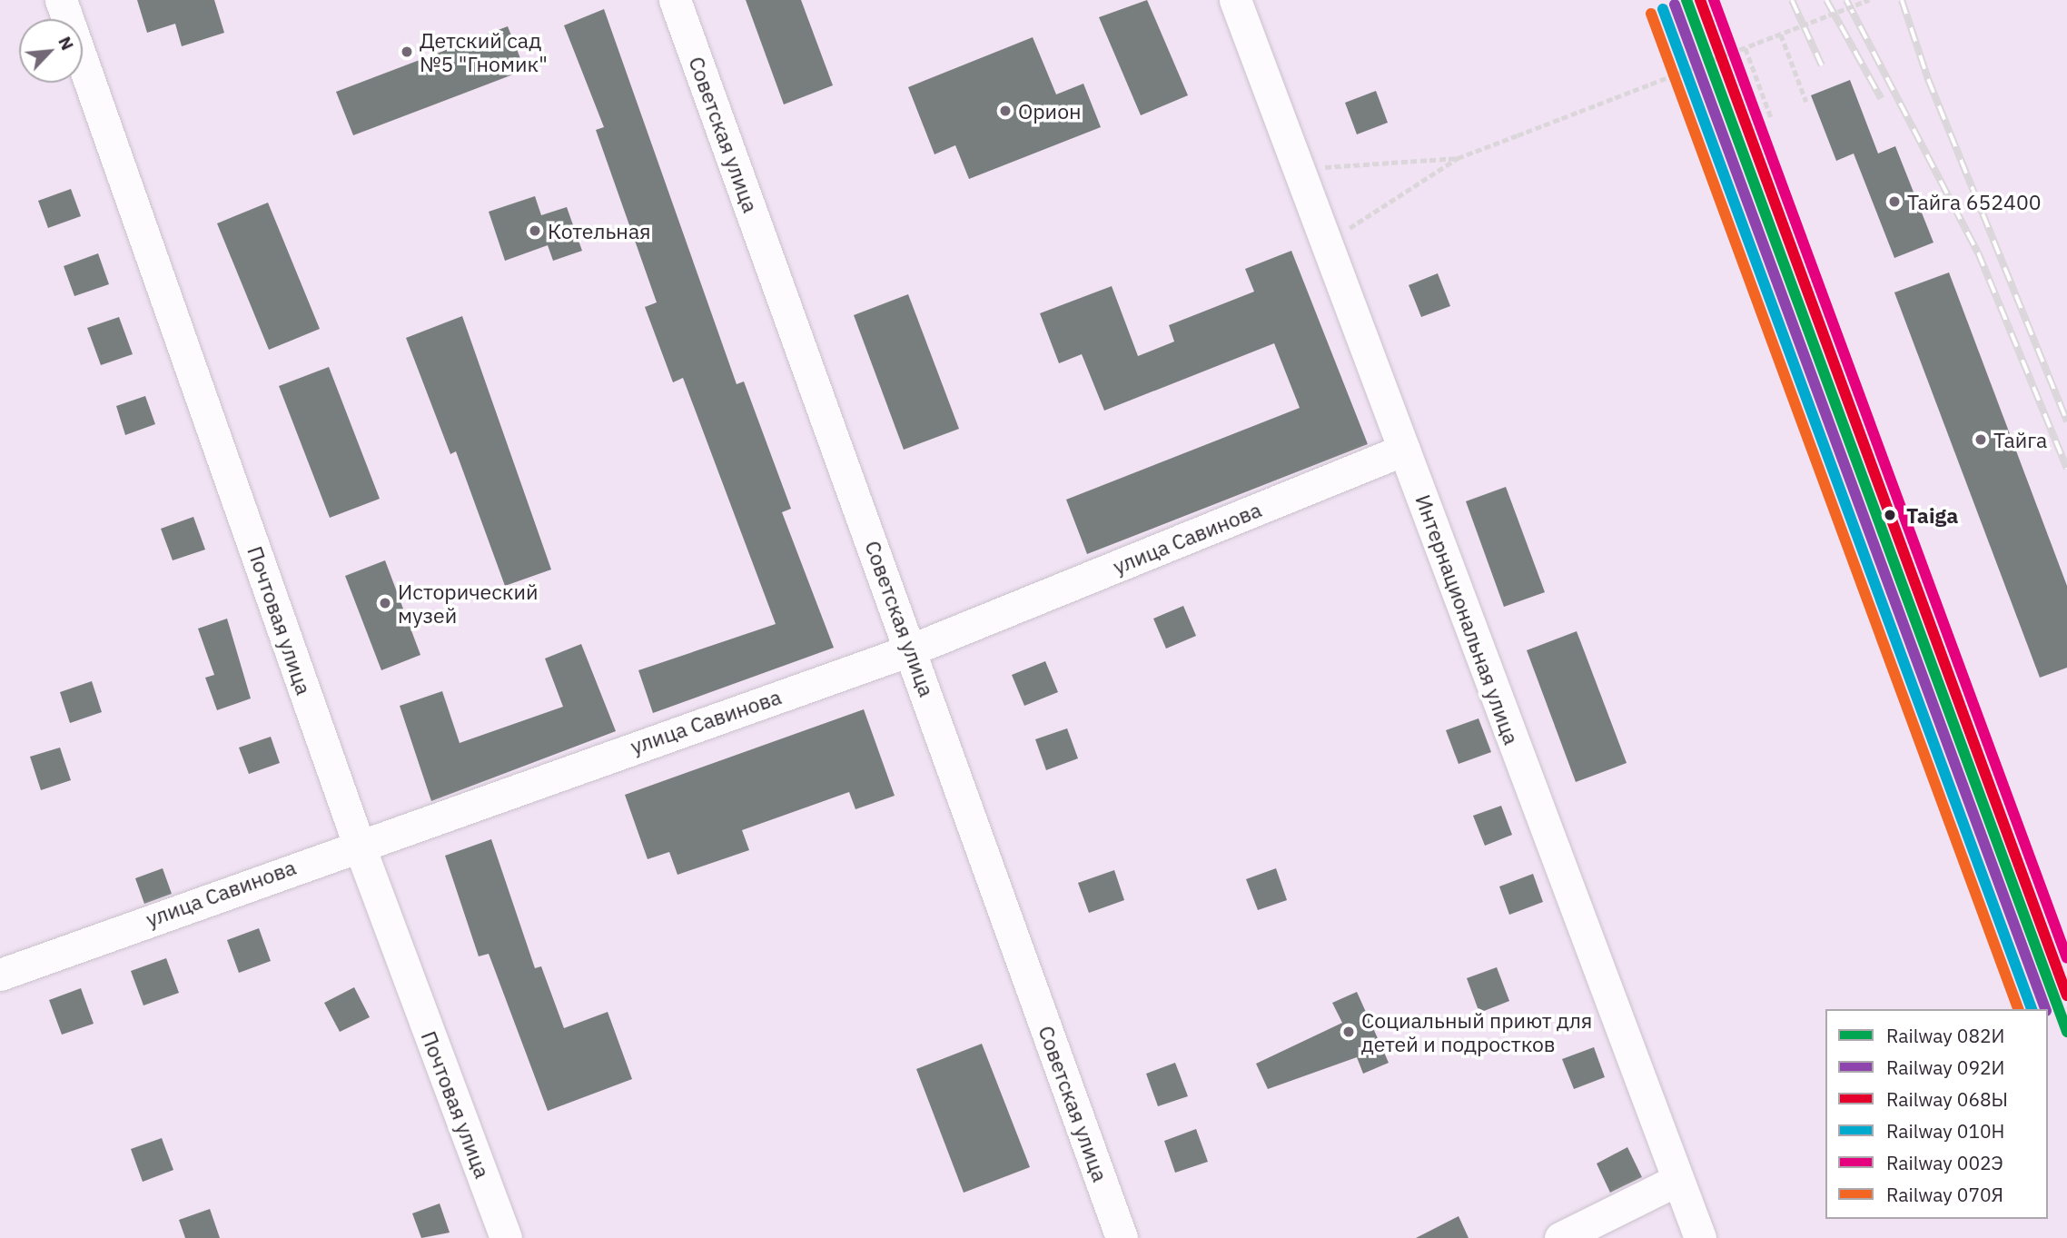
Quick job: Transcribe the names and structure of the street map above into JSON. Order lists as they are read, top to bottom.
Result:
{
  "streets": {
    "street": [
      "Советская улица",
      "улица Савинова",
      "Интернациональная улица",
      "Почтовая улица"
    ]
  },
  "crossings": [
    ["Советская улица", "улица Савинова"],
    ["улица Савинова", "Интернациональная улица"],
    ["улица Савинова", "Почтовая улица"]
  ],
  "places": [
    "Детский сад №5 \"Гномик\"",
    "Орион",
    "Тайга 652400",
    "Котельная",
    "Тайга",
    "Taiga",
    "Исторический музей",
    "Социальный приют для детей и подростков"
  ],
  "lines": [
    "rail line 082И",
    "rail line 068Ы",
    "rail line 002Э",
    "rail line 092И",
    "rail line 010Н",
    "rail line 070Я"
  ],
  "legend": [
    "Railway 082И",
    "Railway 092И",
    "Railway 068Ы",
    "Railway 010Н",
    "Railway 002Э",
    "Railway 070Я"
  ],
  "north": "top right"
}
